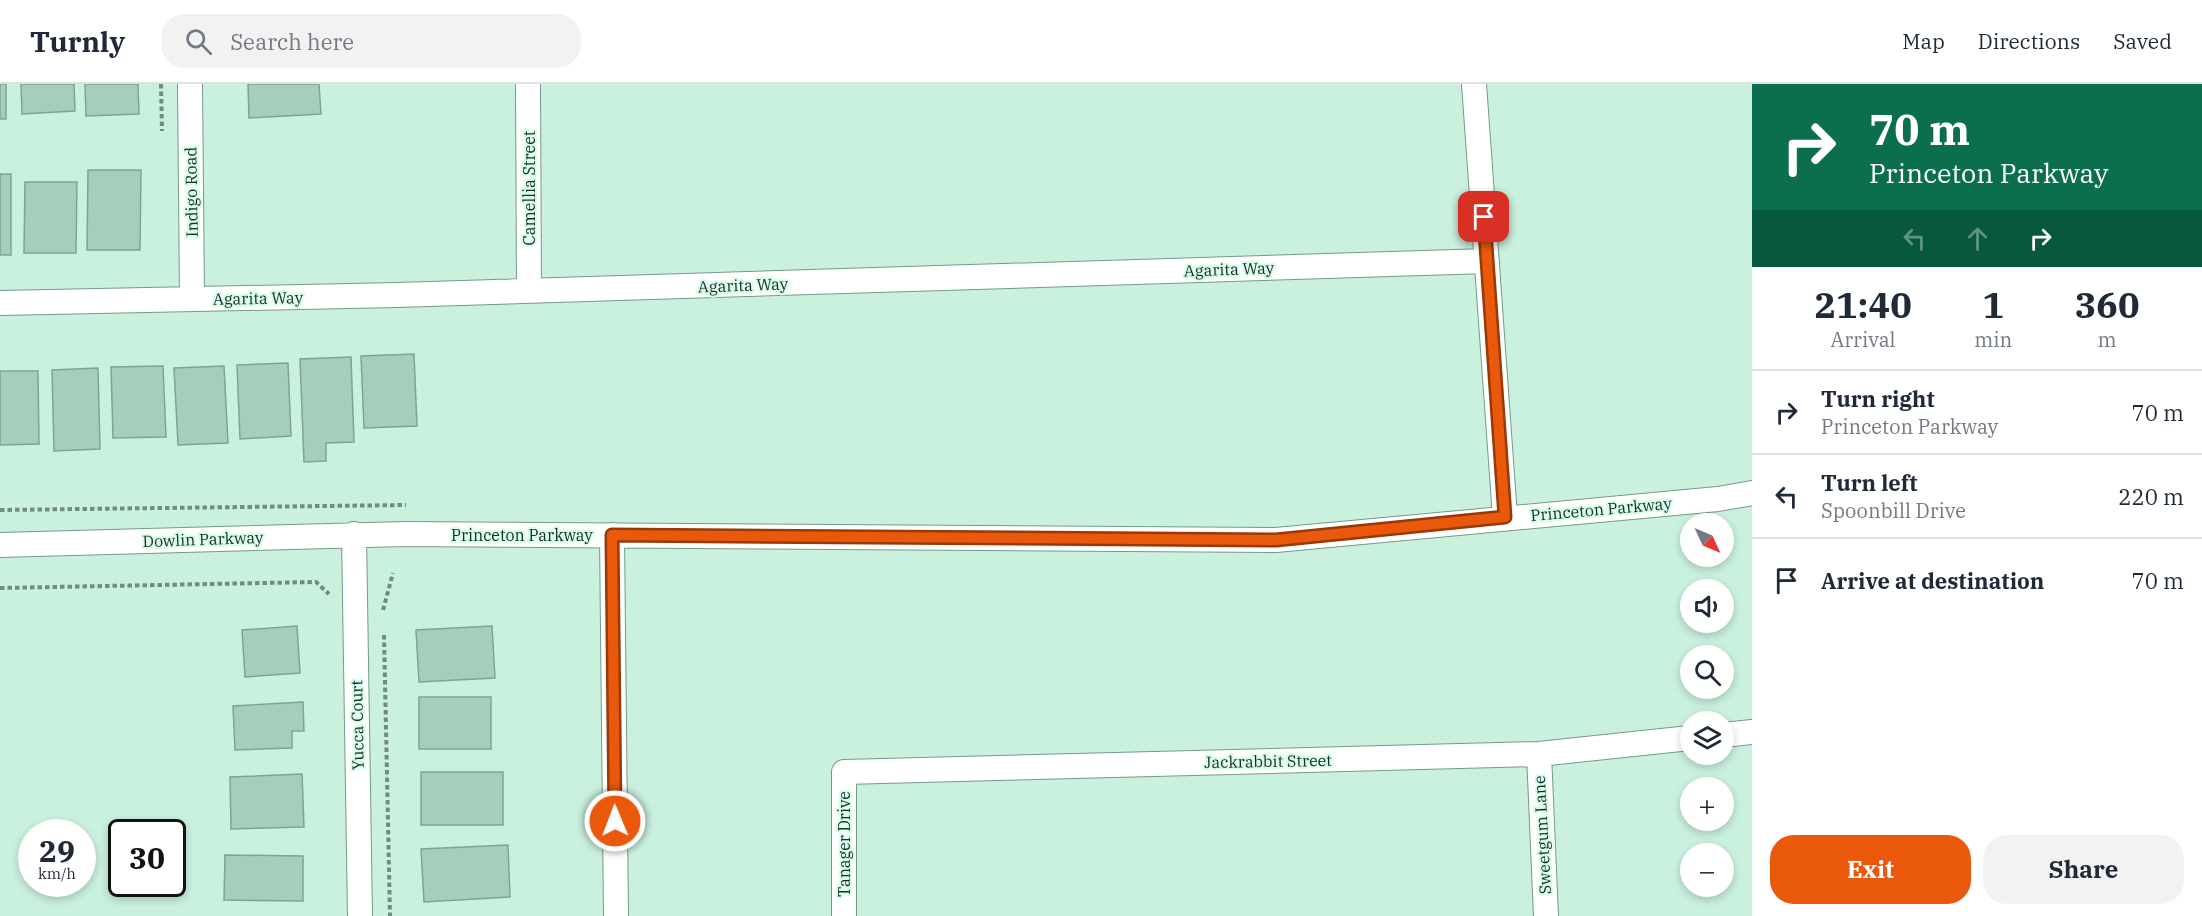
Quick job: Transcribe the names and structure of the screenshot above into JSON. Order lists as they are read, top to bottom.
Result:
{
  "streets": {
    "street": [
      "Camellia Street",
      "Indigo Road",
      "Agarita Way",
      "Princeton Parkway",
      "Dowlin Parkway",
      "Yucca Court",
      "Jackrabbit Street",
      "Sweetgum Lane",
      "Tanager Drive"
    ]
  },
  "crossings": [
    ["Camellia Street", "Agarita Way"],
    ["Indigo Road", "Agarita Way"],
    ["Princeton Parkway", "Dowlin Parkway"],
    ["Dowlin Parkway", "Yucca Court"],
    ["Jackrabbit Street", "Sweetgum Lane"],
    ["Jackrabbit Street", "Tanager Drive"]
  ],
  "north": "bottom right",
  "page": {
    "header": "Turnly",
    "search": "Search here",
    "nav": ["Map", "Directions", "Saved"],
    "turn": ["70 m", "Princeton Parkway"],
    "eta": [
      "21:40",
      "Arrival",
      "1",
      "min",
      "360",
      "m"
    ],
    "list": [
      {
        "name": "Turn right",
        "note": "Princeton Parkway",
        "value": "70 m"
      },
      {
        "name": "Turn left",
        "note": "Spoonbill Drive",
        "value": "220 m"
      },
      {
        "name": "Arrive at destination",
        "value": "70 m"
      }
    ],
    "map_buttons": ["+", "−"],
    "speed": "29 km/h",
    "limit": "30",
    "buttons": ["Exit", "Share"]
  }
}
